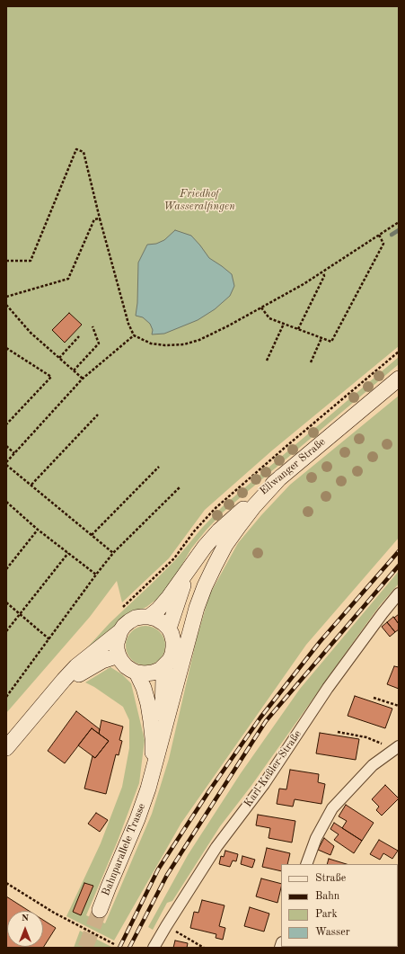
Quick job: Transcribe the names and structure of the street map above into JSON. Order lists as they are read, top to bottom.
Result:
{
  "streets": {
    "main road": ["Ellwanger Straße", "Bahnparallele Trasse"],
    "street": ["Karl-Keßler-Straße"]
  },
  "parks": ["Friedhof Wasseralfingen"],
  "legend": [
    "Straße",
    "Bahn",
    "Park",
    "Wasser"
  ],
  "north": "top"
}
